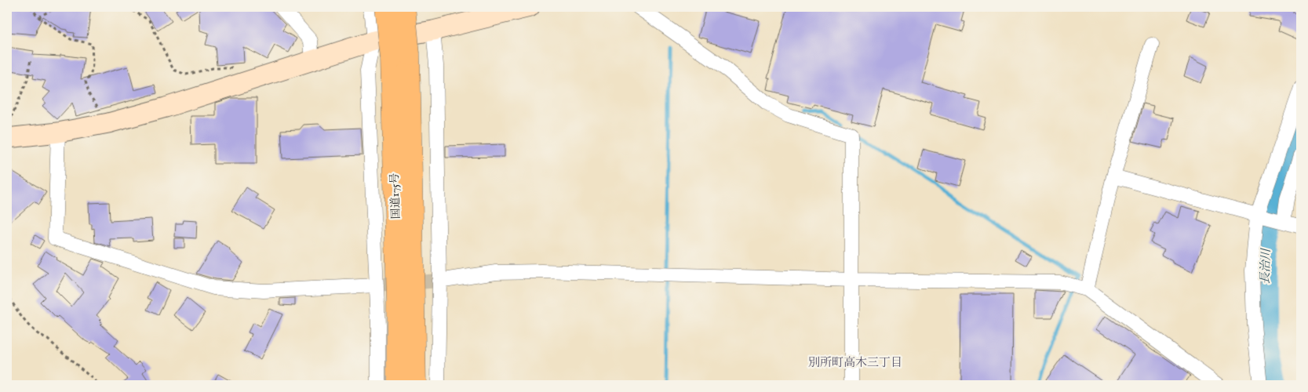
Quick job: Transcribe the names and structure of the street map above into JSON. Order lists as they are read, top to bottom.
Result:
{
  "streets": {
    "highway": ["国道175号"]
  },
  "districts": ["別所町高木三丁目"],
  "water": ["長治川"]
}
